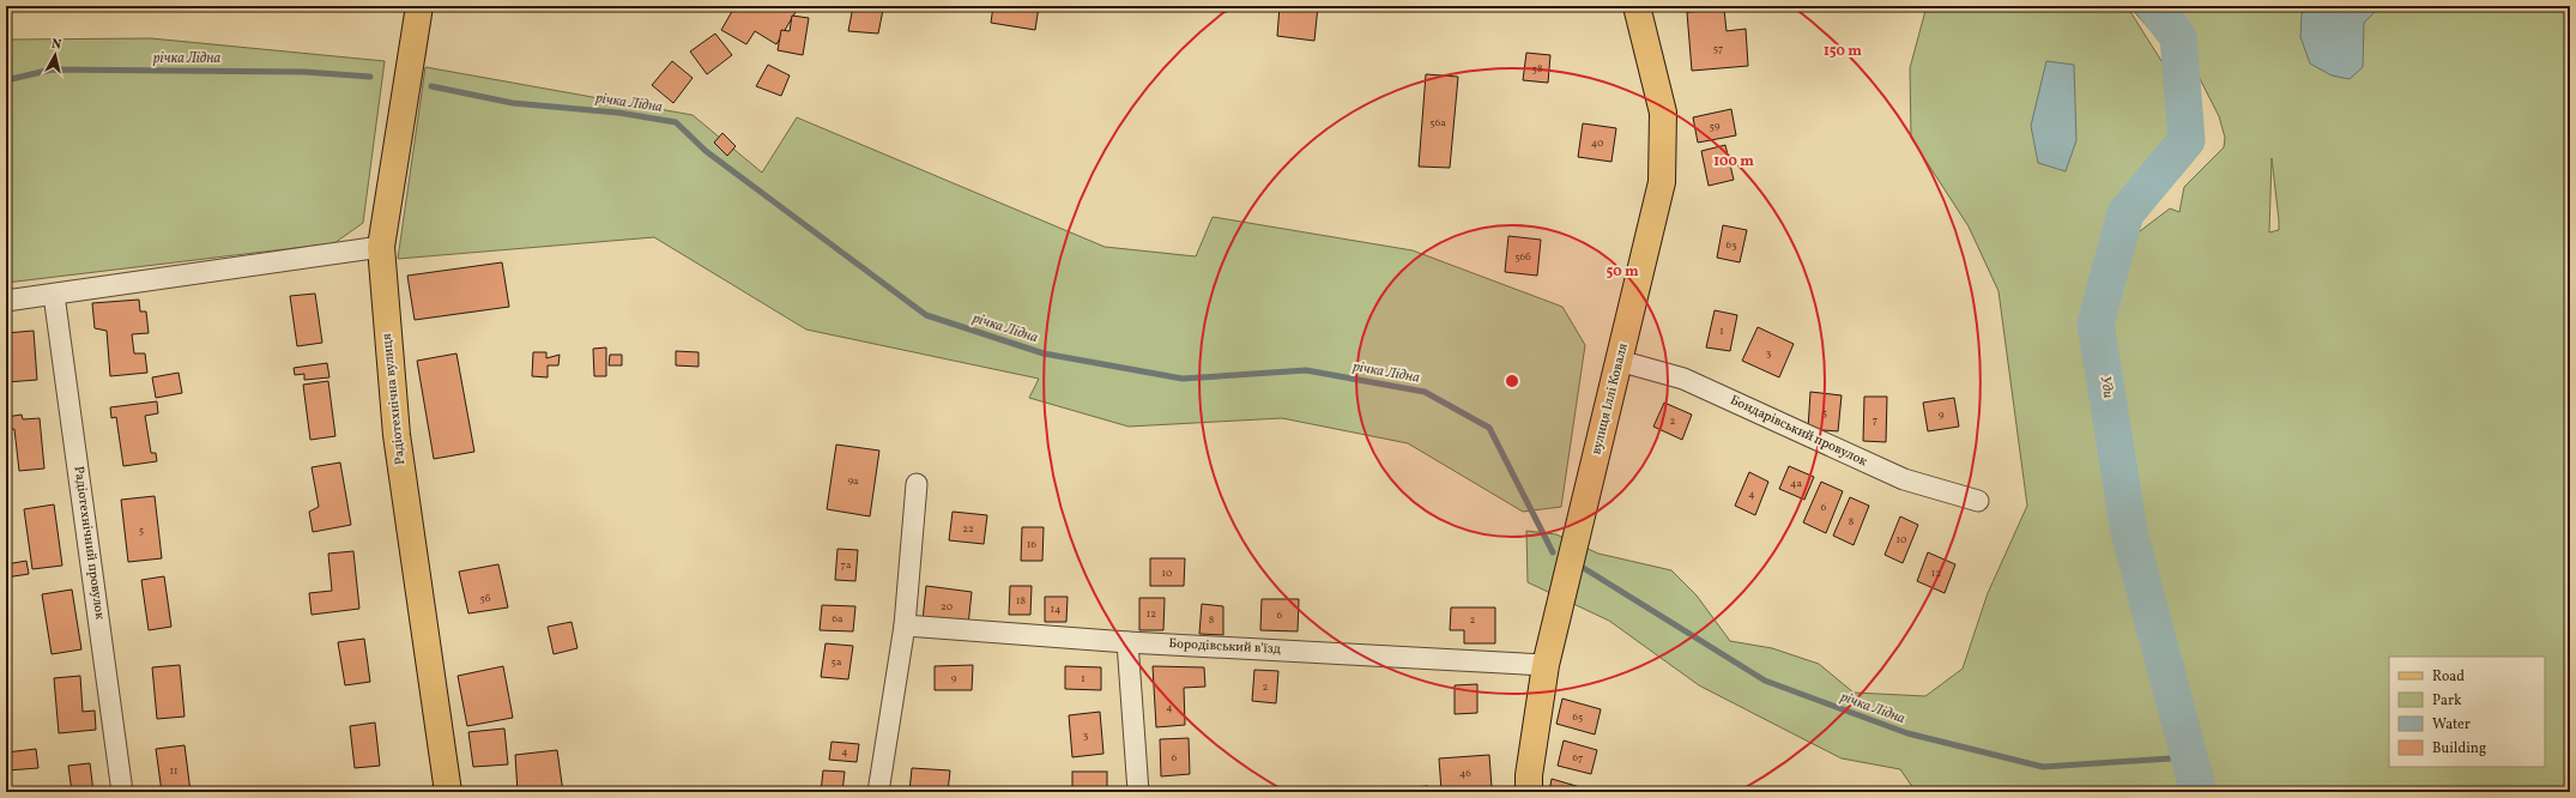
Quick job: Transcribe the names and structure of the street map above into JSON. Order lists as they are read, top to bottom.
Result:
{
  "streets": {
    "main road": ["Радіотехнічна вулиця", "вулиця Іллі Коваля"],
    "street": ["Бондарівський провулок", "Радіотехнічний провулок", "Бородівський в’їзд"]
  },
  "crossings": [
    ["вулиця Іллі Коваля", "Бондарівський провулок"],
    ["вулиця Іллі Коваля", "Бородівський в’їзд"]
  ],
  "water": ["річка Лідна", "Уди"],
  "house_numbers": [
    "57",
    "58",
    "56а",
    "59",
    "40",
    "63",
    "56б",
    "1",
    "3",
    "5",
    "9",
    "7",
    "2",
    "9а",
    "4а",
    "4",
    "6",
    "8",
    "22",
    "5",
    "10",
    "16",
    "7а",
    "10",
    "12",
    "5б",
    "18",
    "20",
    "14",
    "12",
    "6",
    "6а",
    "8",
    "2",
    "5а",
    "9",
    "1",
    "2",
    "4",
    "65",
    "3",
    "4",
    "6",
    "67",
    "11",
    "46"
  ],
  "legend": [
    "Road",
    "Park",
    "Water",
    "Building"
  ],
  "north": "top",
  "rings": ["150 m", "100 m", "50 m"]
}
